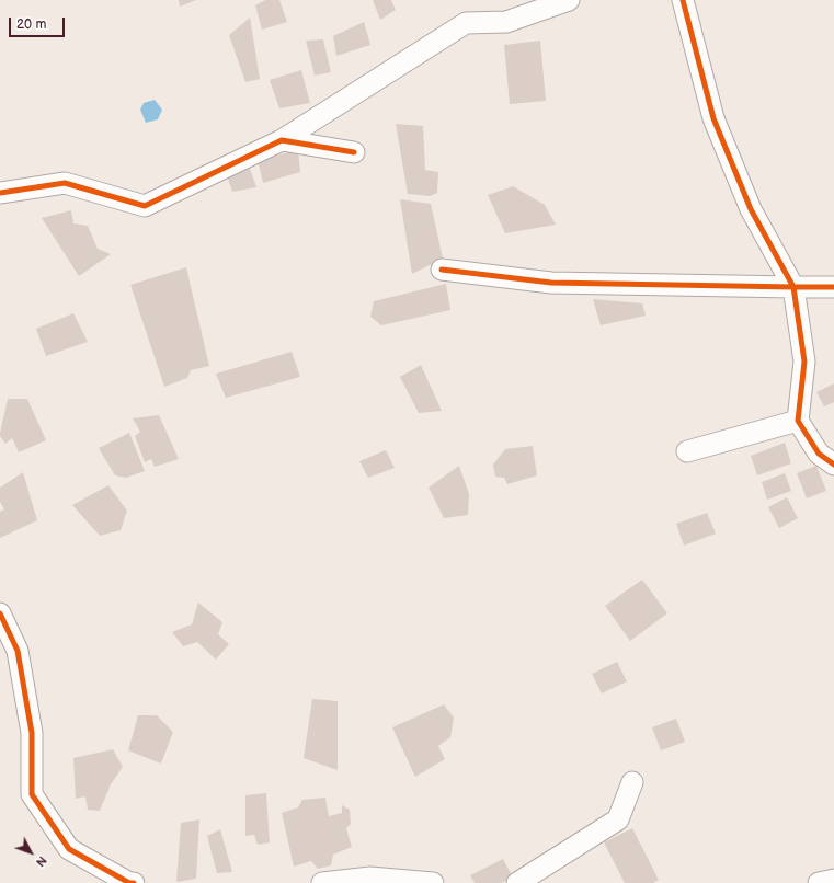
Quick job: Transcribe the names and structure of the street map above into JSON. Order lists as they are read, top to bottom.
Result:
{
  "scale_bar": "20 m",
  "north": "bottom right"
}
